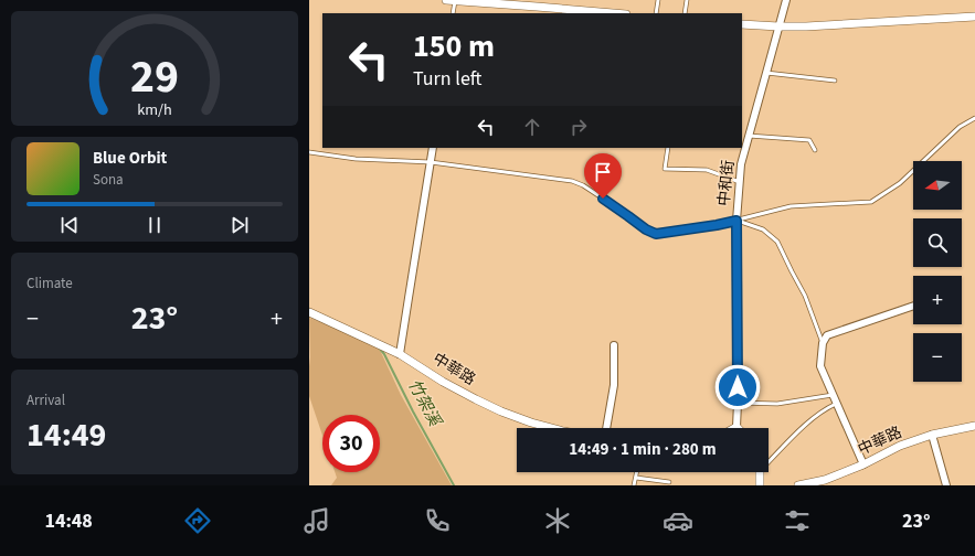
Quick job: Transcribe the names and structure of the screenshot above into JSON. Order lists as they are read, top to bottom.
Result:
{
  "streets": {
    "street": ["中和街", "中華路"]
  },
  "water": ["竹架溪"],
  "north": "left",
  "page": {
    "turn": ["150 m", "Turn left"],
    "song": ["Blue Orbit", "Sona"],
    "map_buttons": ["+", "−"],
    "tile": [
      "Climate",
      ["Arrival", "14:49"]
    ],
    "heat": ["−", "23°", "+"],
    "limit": "30",
    "trip": "14:49 · 1 min · 280 m",
    "tabs": ["14:48", "23°"],
    "gauge": ["29", "km/h"]
  }
}
